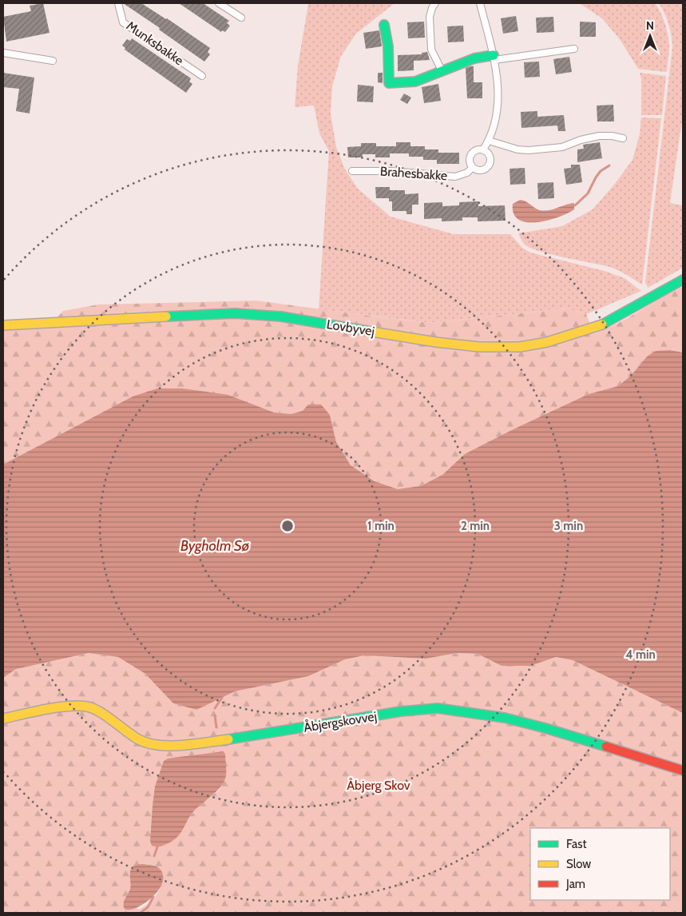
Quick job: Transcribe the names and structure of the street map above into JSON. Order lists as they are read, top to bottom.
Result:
{
  "streets": {
    "street": [
      "Munksbakke",
      "Brahesbakke",
      "Lovbyvej",
      "Åbjergskovvej"
    ]
  },
  "water": ["Bygholm Sø"],
  "parks": ["Åbjerg Skov"],
  "legend": ["Fast", "Slow", "Jam"],
  "north": "top",
  "rings": [
    "1 min",
    "2 min",
    "3 min",
    "4 min"
  ]
}
